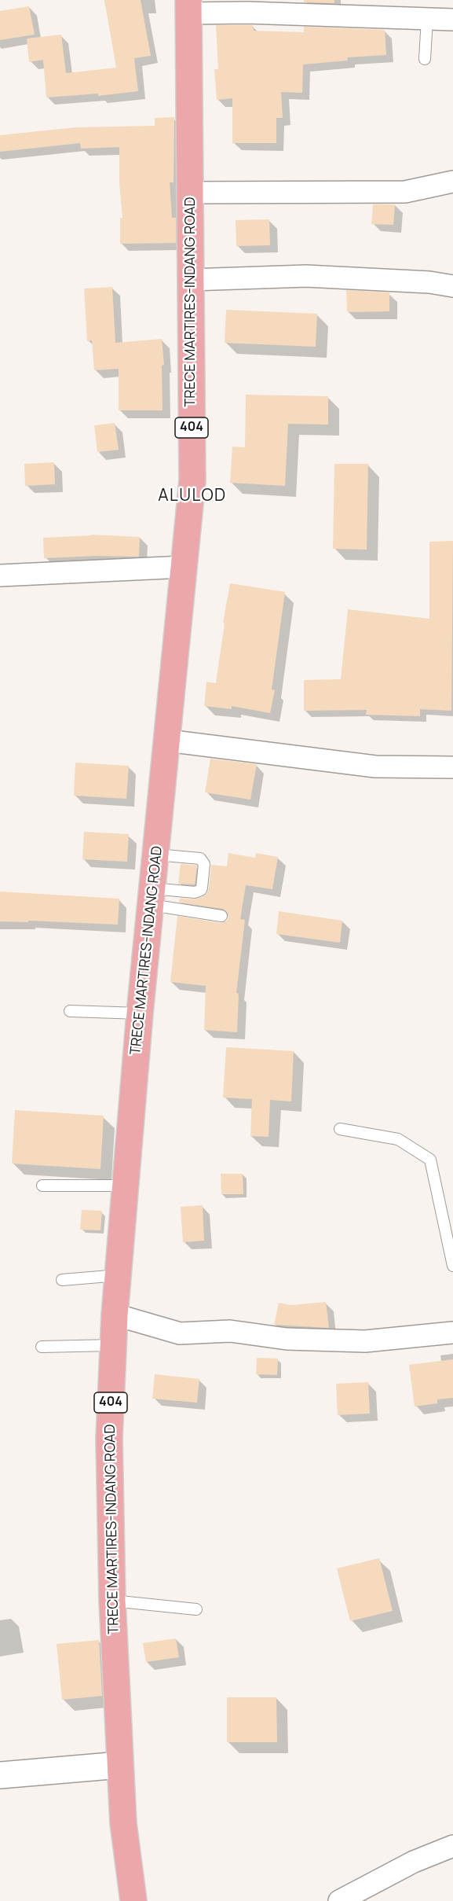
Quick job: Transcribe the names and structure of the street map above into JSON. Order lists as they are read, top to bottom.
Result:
{
  "streets": {
    "main road": ["TRECE MARTIRES-INDANG ROAD", "404"]
  },
  "districts": ["ALULOD"]
}
